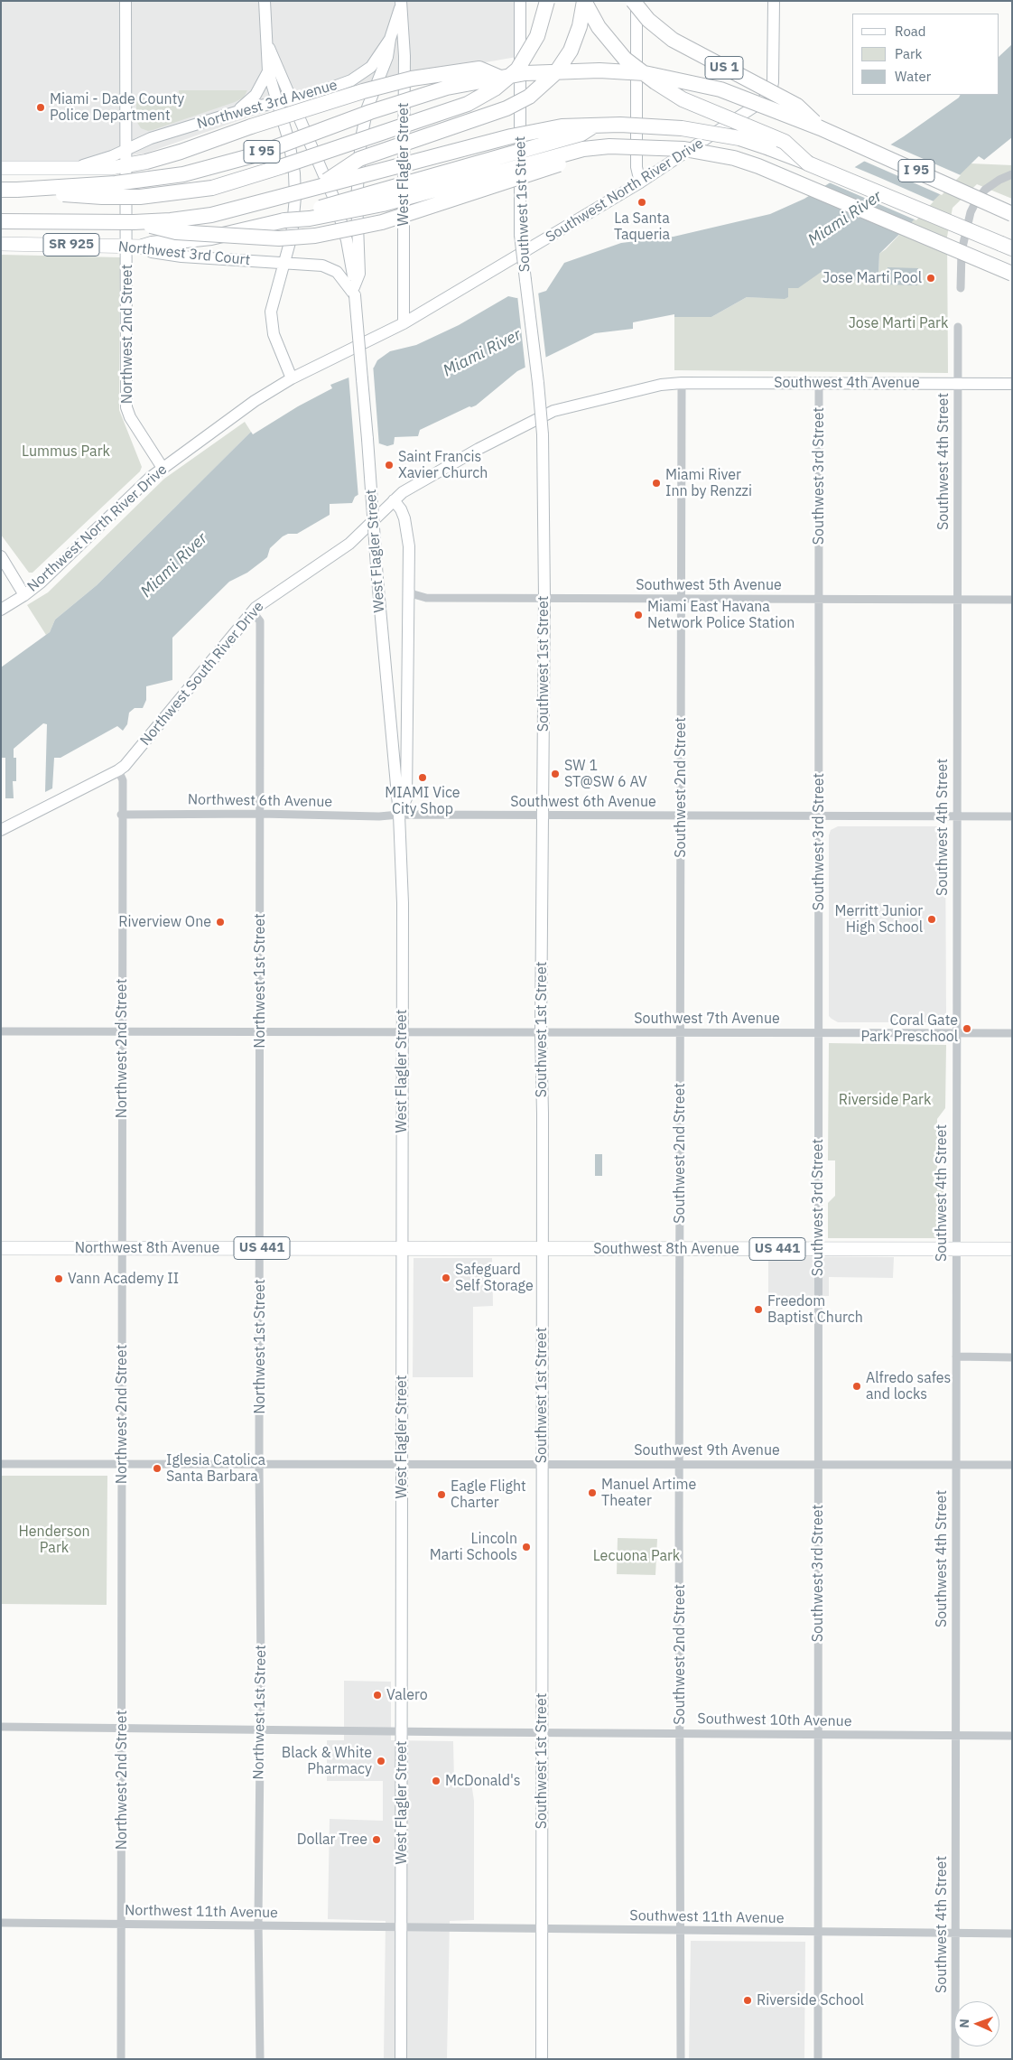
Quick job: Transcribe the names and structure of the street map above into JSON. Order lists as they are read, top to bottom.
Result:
{
  "streets": {
    "highway": ["US 1", "I 95"],
    "main road": [
      "Northwest 3rd Avenue",
      "West Flagler Street",
      "Southwest North River Drive",
      "Southwest 1st Street",
      "SR 925",
      "Northwest 3rd Court",
      "Northwest 2nd Street",
      "Southwest 4th Avenue",
      "Northwest North River Drive",
      "Northwest South River Drive",
      "Northwest 8th Avenue",
      "US 441",
      "Southwest 8th Avenue"
    ],
    "street": [
      "Southwest 4th Street",
      "Southwest 3rd Street",
      "Southwest 5th Avenue",
      "Southwest 2nd Street",
      "Northwest 6th Avenue",
      "Southwest 6th Avenue",
      "Northwest 1st Street",
      "Southwest 7th Avenue",
      "Southwest 9th Avenue",
      "Southwest 10th Avenue",
      "Northwest 11th Avenue",
      "Southwest 11th Avenue"
    ]
  },
  "crossings": [
    ["US 1", "I 95"],
    ["Northwest 3rd Avenue", "West Flagler Street"],
    ["Northwest 3rd Avenue", "Northwest 2nd Street"],
    ["West Flagler Street", "Southwest North River Drive"],
    ["West Flagler Street", "Northwest 3rd Court"],
    ["West Flagler Street", "Southwest 4th Avenue"],
    ["West Flagler Street", "Northwest North River Drive"],
    ["West Flagler Street", "Southwest 5th Avenue"],
    ["West Flagler Street", "Northwest South River Drive"],
    ["West Flagler Street", "Northwest 6th Avenue"],
    ["West Flagler Street", "Southwest 6th Avenue"],
    ["West Flagler Street", "Southwest 7th Avenue"],
    ["West Flagler Street", "Northwest 8th Avenue"],
    ["West Flagler Street", "Southwest 8th Avenue"],
    ["West Flagler Street", "Southwest 9th Avenue"],
    ["West Flagler Street", "Southwest 10th Avenue"],
    ["West Flagler Street", "Northwest 11th Avenue"],
    ["West Flagler Street", "Southwest 11th Avenue"],
    ["Southwest North River Drive", "Northwest North River Drive"],
    ["Southwest 1st Street", "Southwest 5th Avenue"],
    ["Southwest 1st Street", "Southwest 6th Avenue"],
    ["Southwest 1st Street", "Southwest 7th Avenue"],
    ["Southwest 1st Street", "Southwest 8th Avenue"],
    ["Southwest 1st Street", "Southwest 9th Avenue"],
    ["Southwest 1st Street", "Southwest 10th Avenue"],
    ["Southwest 1st Street", "Southwest 11th Avenue"],
    ["Northwest 3rd Court", "Northwest 2nd Street"],
    ["Northwest 2nd Street", "Northwest North River Drive"],
    ["Northwest 2nd Street", "Northwest South River Drive"],
    ["Northwest 2nd Street", "Northwest 6th Avenue"],
    ["Northwest 2nd Street", "Southwest 7th Avenue"],
    ["Northwest 2nd Street", "Northwest 8th Avenue"],
    ["Northwest 2nd Street", "Southwest 9th Avenue"],
    ["Northwest 2nd Street", "Southwest 10th Avenue"],
    ["Northwest 2nd Street", "Northwest 11th Avenue"],
    ["Southwest 4th Avenue", "Southwest 4th Street"],
    ["Southwest 4th Avenue", "Southwest 3rd Street"],
    ["Southwest 4th Avenue", "Northwest South River Drive"],
    ["Southwest 4th Avenue", "Southwest 2nd Street"],
    ["Southwest 4th Street", "Southwest 5th Avenue"],
    ["Southwest 4th Street", "Southwest 6th Avenue"],
    ["Southwest 4th Street", "Southwest 7th Avenue"],
    ["Southwest 4th Street", "Southwest 8th Avenue"],
    ["Southwest 4th Street", "Southwest 9th Avenue"],
    ["Southwest 4th Street", "Southwest 10th Avenue"],
    ["Southwest 4th Street", "Southwest 11th Avenue"],
    ["Southwest 3rd Street", "Southwest 5th Avenue"],
    ["Southwest 3rd Street", "Southwest 6th Avenue"],
    ["Southwest 3rd Street", "Southwest 7th Avenue"],
    ["Southwest 3rd Street", "Southwest 8th Avenue"],
    ["Southwest 3rd Street", "Southwest 9th Avenue"],
    ["Southwest 3rd Street", "Southwest 10th Avenue"],
    ["Southwest 3rd Street", "Southwest 11th Avenue"],
    ["Southwest 5th Avenue", "Southwest 2nd Street"],
    ["Northwest South River Drive", "Northwest 1st Street"],
    ["Southwest 2nd Street", "Southwest 6th Avenue"],
    ["Southwest 2nd Street", "Southwest 7th Avenue"],
    ["Southwest 2nd Street", "Southwest 8th Avenue"],
    ["Southwest 2nd Street", "Southwest 9th Avenue"],
    ["Southwest 2nd Street", "Southwest 10th Avenue"],
    ["Southwest 2nd Street", "Southwest 11th Avenue"],
    ["Northwest 6th Avenue", "Southwest 6th Avenue"],
    ["Northwest 6th Avenue", "Northwest 1st Street"],
    ["Northwest 1st Street", "Southwest 7th Avenue"],
    ["Northwest 1st Street", "Northwest 8th Avenue"],
    ["Northwest 1st Street", "Southwest 9th Avenue"],
    ["Northwest 1st Street", "Southwest 10th Avenue"],
    ["Northwest 1st Street", "Northwest 11th Avenue"],
    ["Northwest 8th Avenue", "Southwest 8th Avenue"],
    ["Northwest 11th Avenue", "Southwest 11th Avenue"]
  ],
  "water": ["Miami River"],
  "parks": [
    "Jose Marti Park",
    "Lummus Park",
    "Riverside Park",
    "Henderson Park",
    "Lecuona Park"
  ],
  "places": [
    "Miami - Dade County Police Department",
    "La Santa Taqueria",
    "Jose Marti Pool",
    "Saint Francis Xavier Church",
    "Miami River Inn by Renzzi",
    "Miami East Havana Network Police Station",
    "SW 1 ST@SW 6 AV",
    "MIAMI Vice City Shop",
    "Merritt Junior High School",
    "Riverview One",
    "Coral Gate Park Preschool",
    "Safeguard Self Storage",
    "Vann Academy II",
    "Freedom Baptist Church",
    "Alfredo safes and locks",
    "Iglesia Catolica Santa Barbara",
    "Manuel Artime Theater",
    "Eagle Flight Charter",
    "Lincoln Marti Schools",
    "Valero",
    "Black & White Pharmacy",
    "McDonald's",
    "Dollar Tree",
    "Riverside School"
  ],
  "legend": ["Road", "Park", "Water"],
  "north": "left"
}
